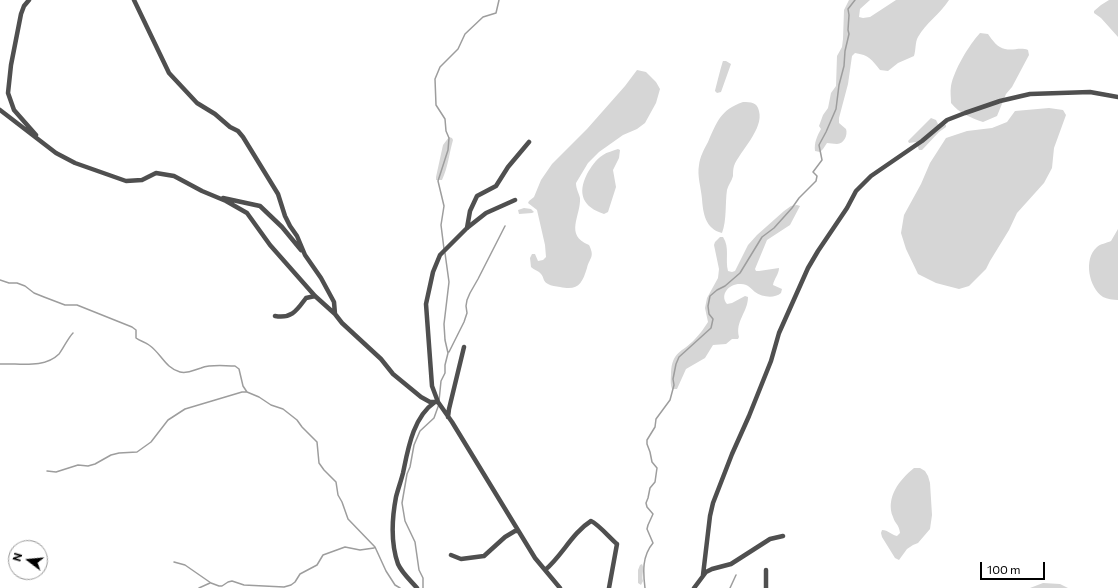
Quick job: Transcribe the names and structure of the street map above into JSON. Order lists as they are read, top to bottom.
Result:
{
  "scale_bar": "100 m",
  "north": "left"
}
